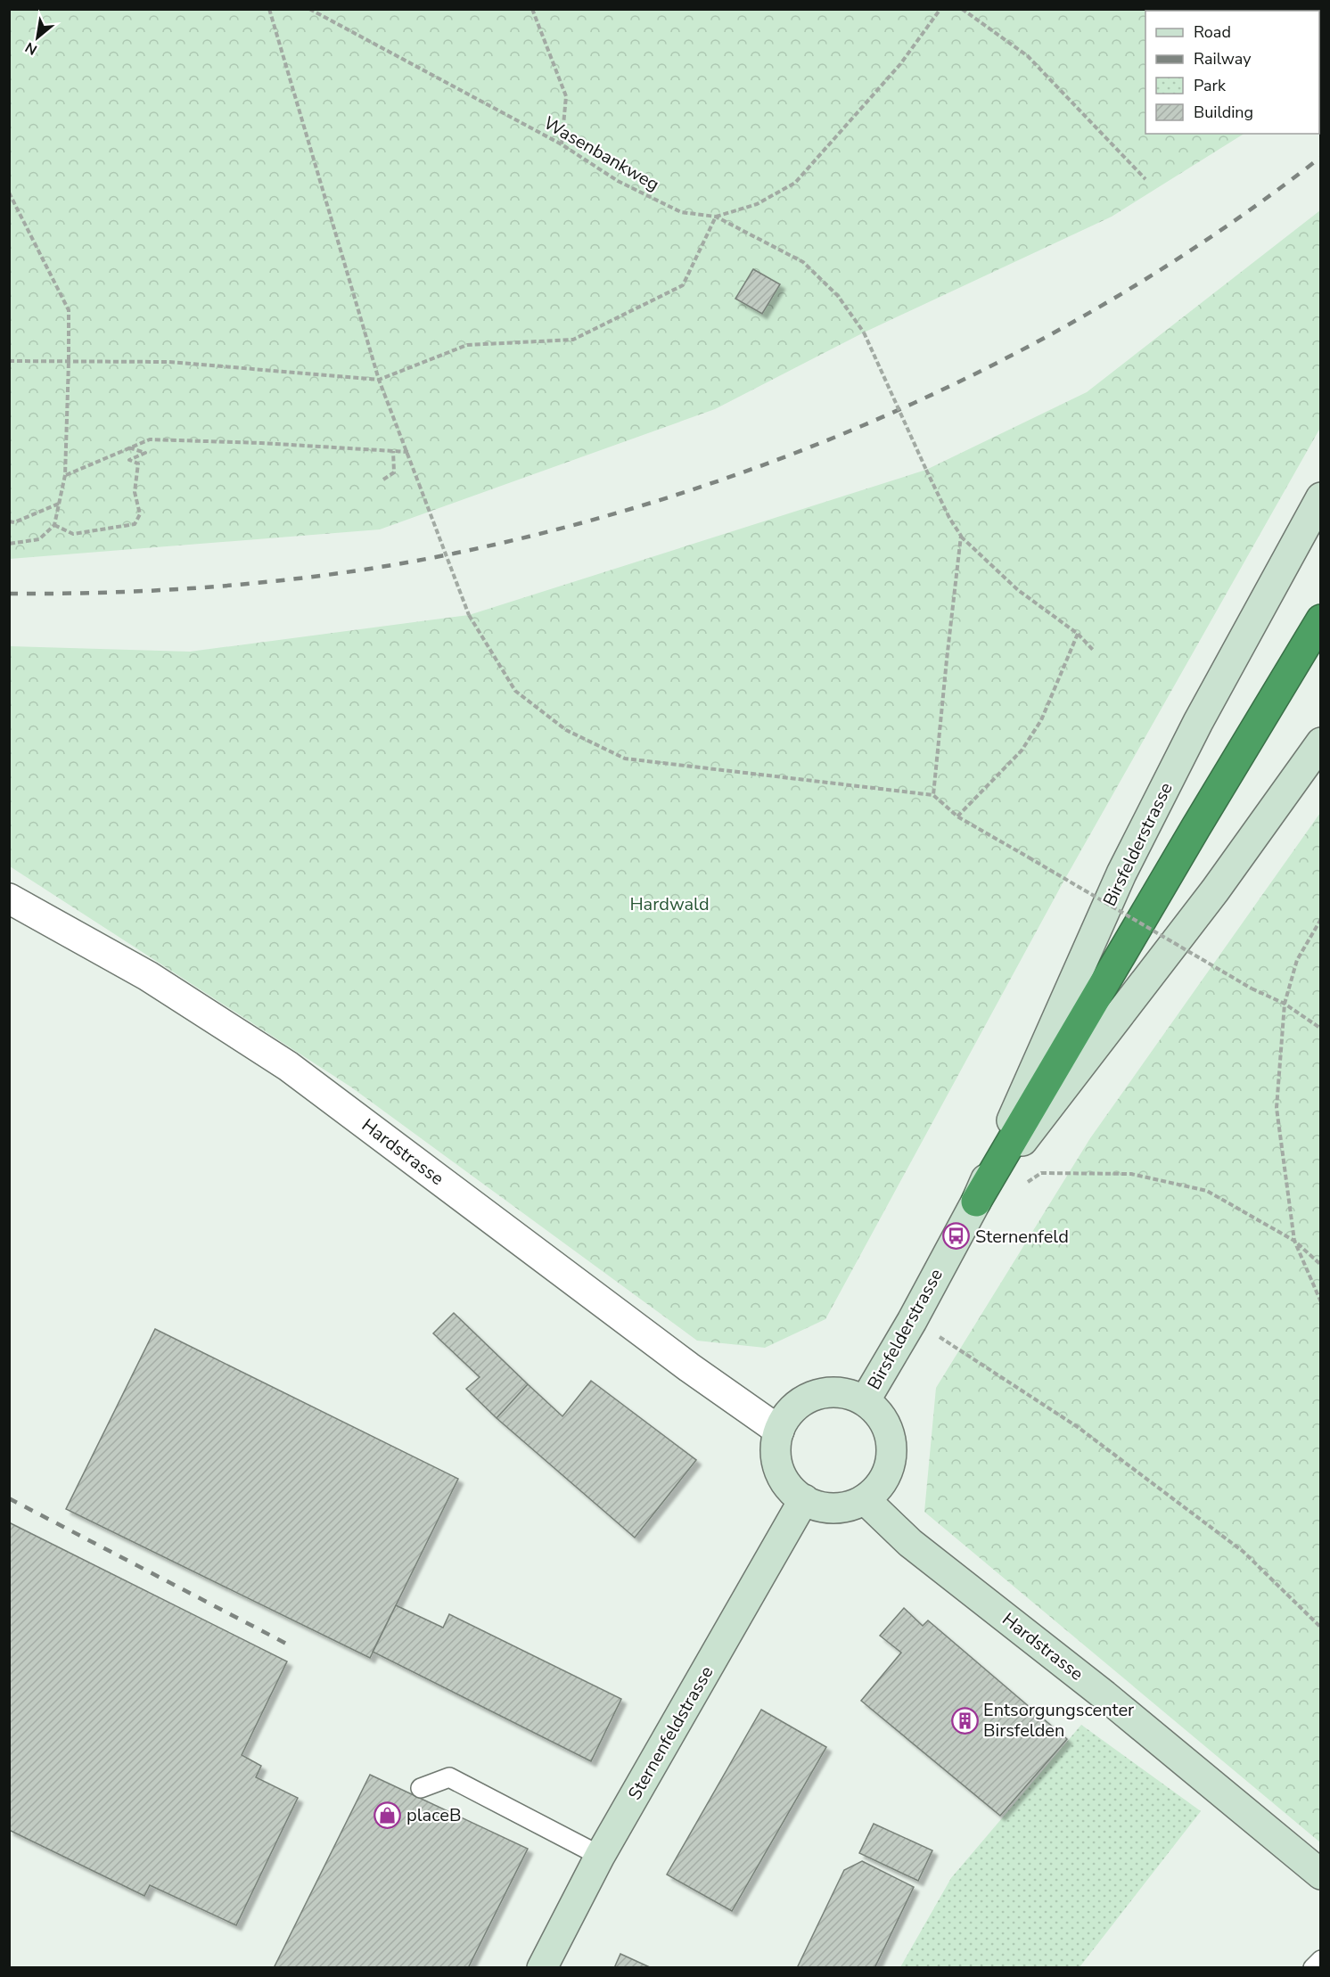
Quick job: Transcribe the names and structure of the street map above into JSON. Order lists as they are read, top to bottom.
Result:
{
  "streets": {
    "street": ["Birsfelderstrasse", "Hardstrasse", "Sternenfeldstrasse"],
    "path": ["Wasenbankweg"]
  },
  "crossings": [
    ["Birsfelderstrasse", "Hardstrasse"],
    ["Birsfelderstrasse", "Sternenfeldstrasse"],
    ["Hardstrasse", "Sternenfeldstrasse"]
  ],
  "parks": ["Hardwald"],
  "places": {
    "bus stop": ["Sternenfeld"],
    "building": ["Entsorgungscenter Birsfelden"],
    "shop": ["placeB"]
  },
  "legend": [
    "Road",
    "Railway",
    "Park",
    "Building"
  ],
  "north": "bottom left"
}
